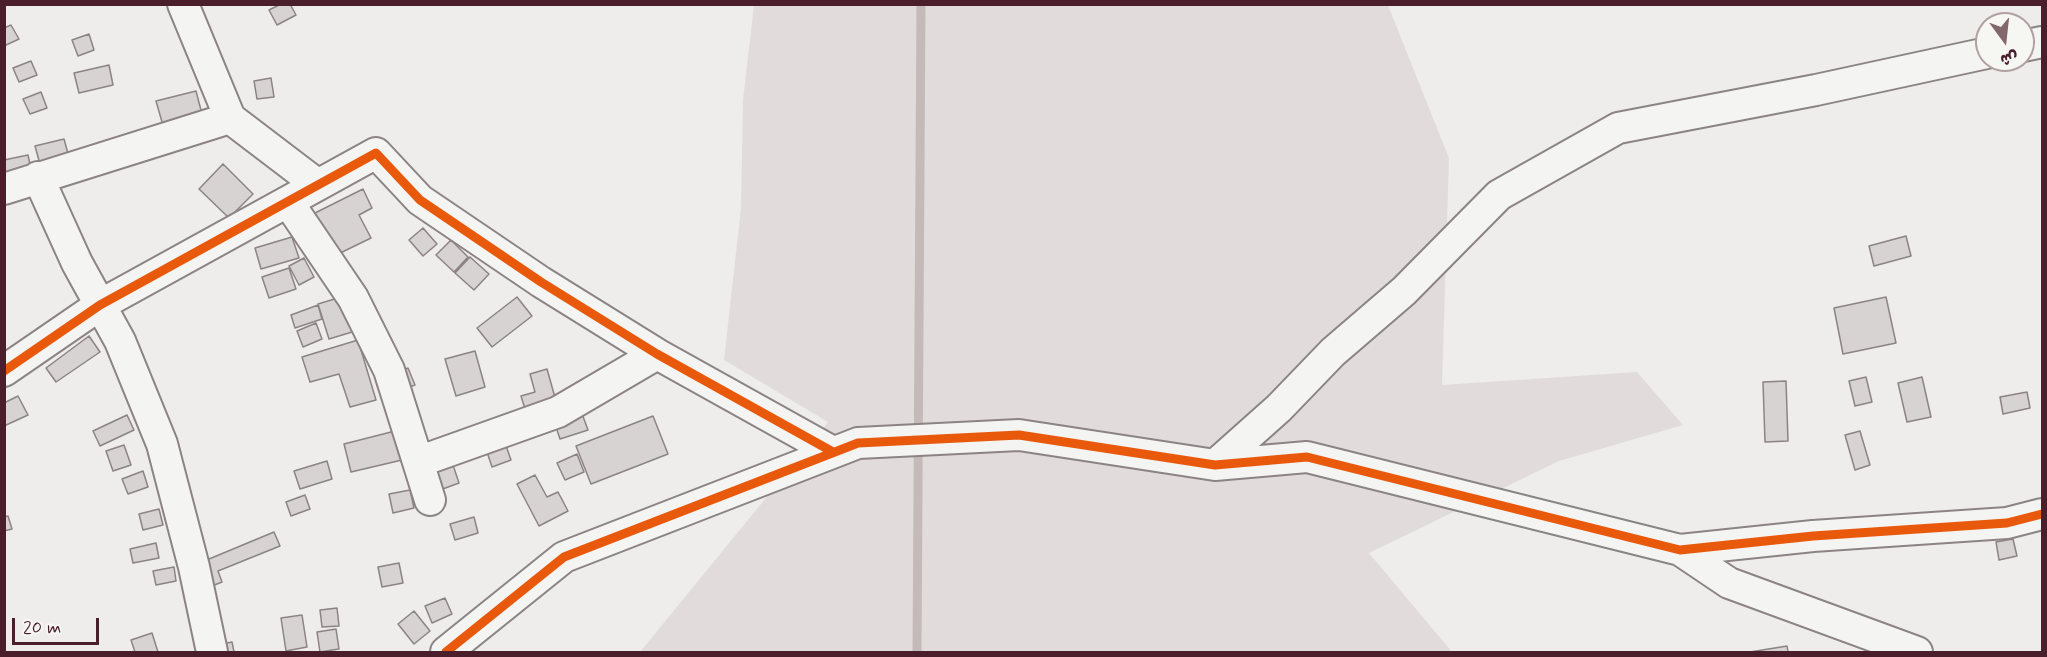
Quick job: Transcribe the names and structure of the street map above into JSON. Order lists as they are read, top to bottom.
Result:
{
  "scale_bar": "20 m",
  "north": "bottom"
}
